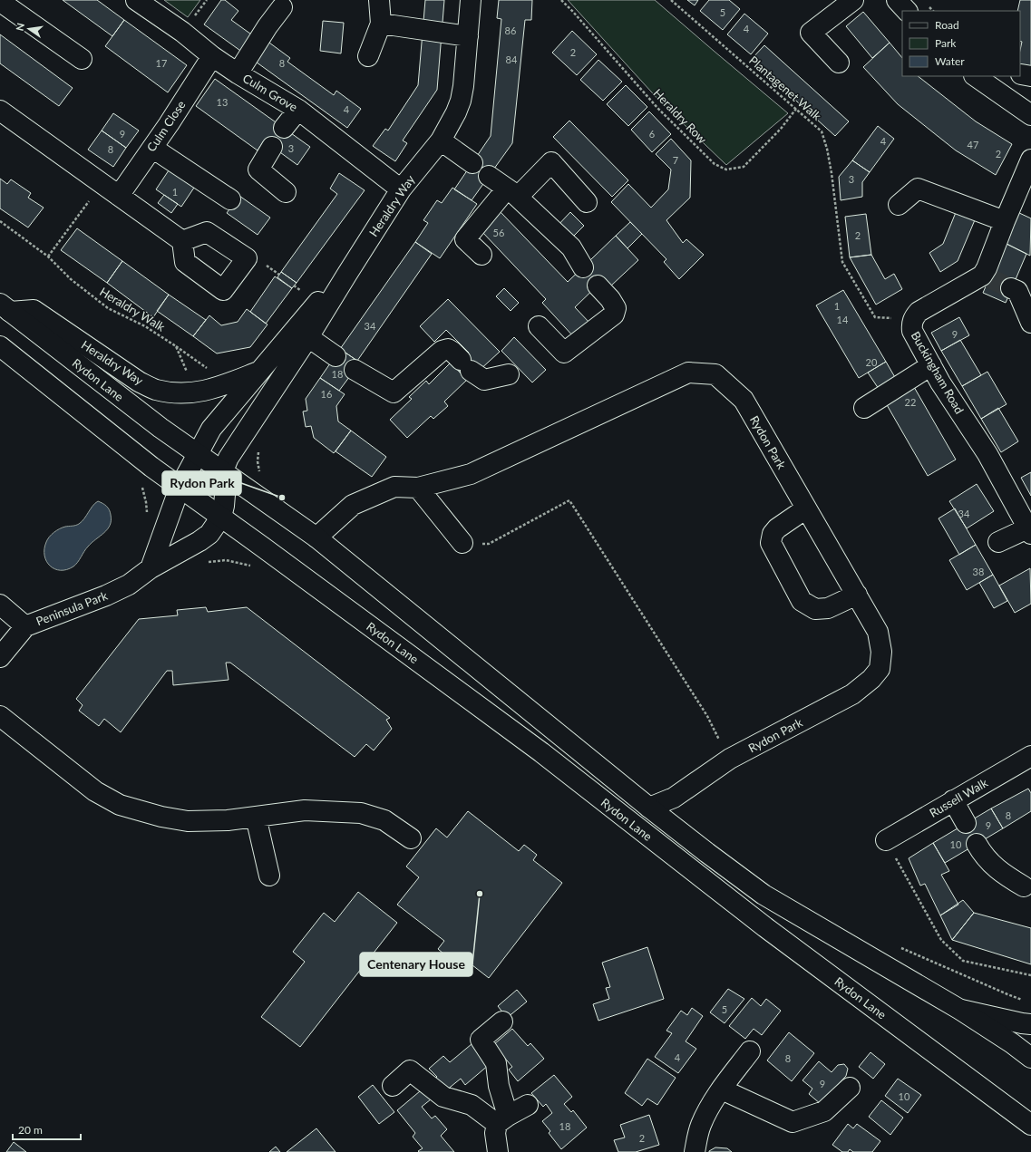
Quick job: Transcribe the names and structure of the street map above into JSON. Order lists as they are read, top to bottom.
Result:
{
  "streets": {
    "street": [
      "Culm Grove",
      "Culm Close",
      "Heraldry Way",
      "Buckingham Road",
      "Rydon Lane",
      "Rydon Park",
      "Peninsula Park",
      "Russell Walk"
    ],
    "path": ["Plantagenet Walk", "Heraldry Row", "Heraldry Walk"]
  },
  "crossings": [
    ["Plantagenet Walk", "Heraldry Row"],
    ["Culm Grove", "Culm Close"],
    ["Culm Grove", "Heraldry Way"],
    ["Heraldry Way", "Rydon Lane"],
    ["Rydon Lane", "Rydon Park"],
    ["Rydon Lane", "Peninsula Park"]
  ],
  "places": ["Rydon Park", "Centenary House"],
  "house_numbers": [
    "5",
    "4",
    "86",
    "2",
    "84",
    "17",
    "8",
    "13",
    "4",
    "9",
    "6",
    "4",
    "47",
    "3",
    "8",
    "2",
    "7",
    "3",
    "1",
    "56",
    "2",
    "1",
    "14",
    "34",
    "9",
    "20",
    "18",
    "16",
    "22",
    "34",
    "38",
    "8",
    "9",
    "10",
    "5",
    "4",
    "8",
    "9",
    "10",
    "18",
    "2"
  ],
  "legend": ["Road", "Park", "Water"],
  "scale_bar": "20 m",
  "north": "left"
}
